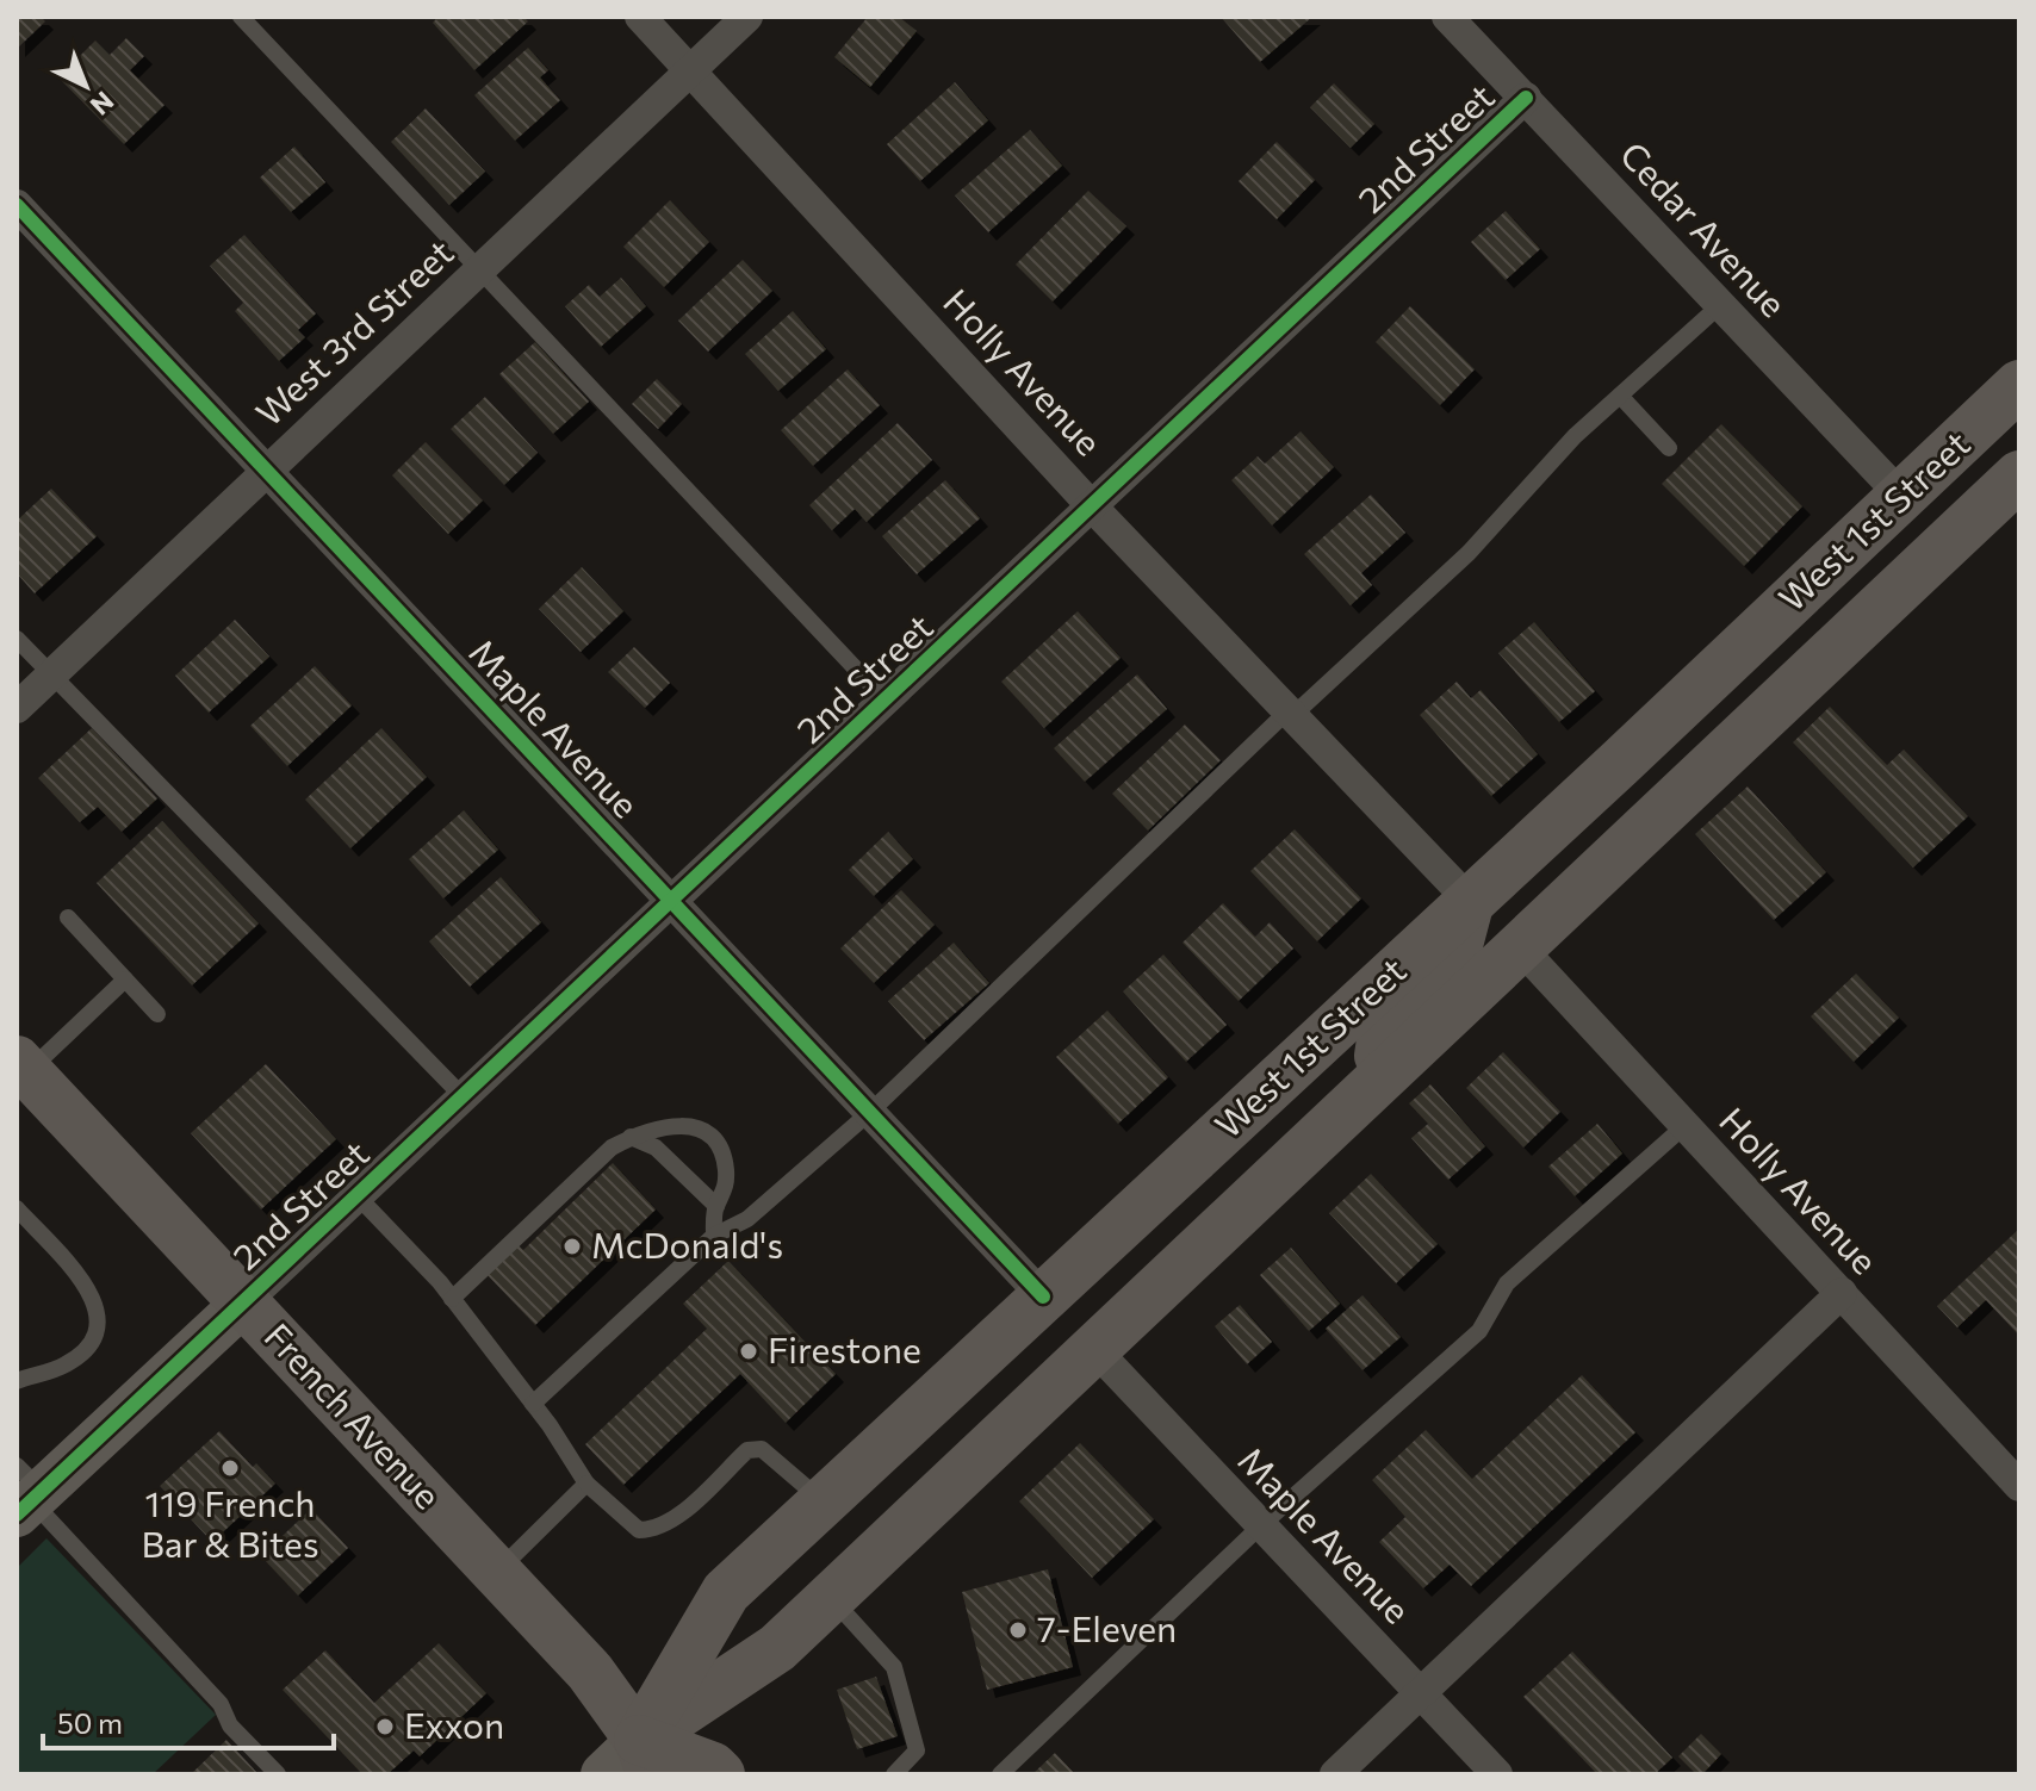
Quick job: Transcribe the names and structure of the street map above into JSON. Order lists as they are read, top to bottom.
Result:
{
  "streets": {
    "main road": ["West 1st Street", "French Avenue"],
    "street": [
      "2nd Street",
      "Cedar Avenue",
      "West 3rd Street",
      "Holly Avenue",
      "Maple Avenue"
    ]
  },
  "crossings": [
    ["2nd Street", "Cedar Avenue"],
    ["2nd Street", "Holly Avenue"],
    ["2nd Street", "Maple Avenue"],
    ["2nd Street", "French Avenue"],
    ["Cedar Avenue", "West 1st Street"],
    ["West 3rd Street", "Holly Avenue"],
    ["West 3rd Street", "Maple Avenue"],
    ["Holly Avenue", "West 1st Street"],
    ["West 1st Street", "Maple Avenue"],
    ["West 1st Street", "French Avenue"]
  ],
  "places": [
    "McDonald's",
    "Firestone",
    "119 French Bar & Bites",
    "7-Eleven",
    "Exxon"
  ],
  "scale_bar": "50 m",
  "north": "bottom right"
}
